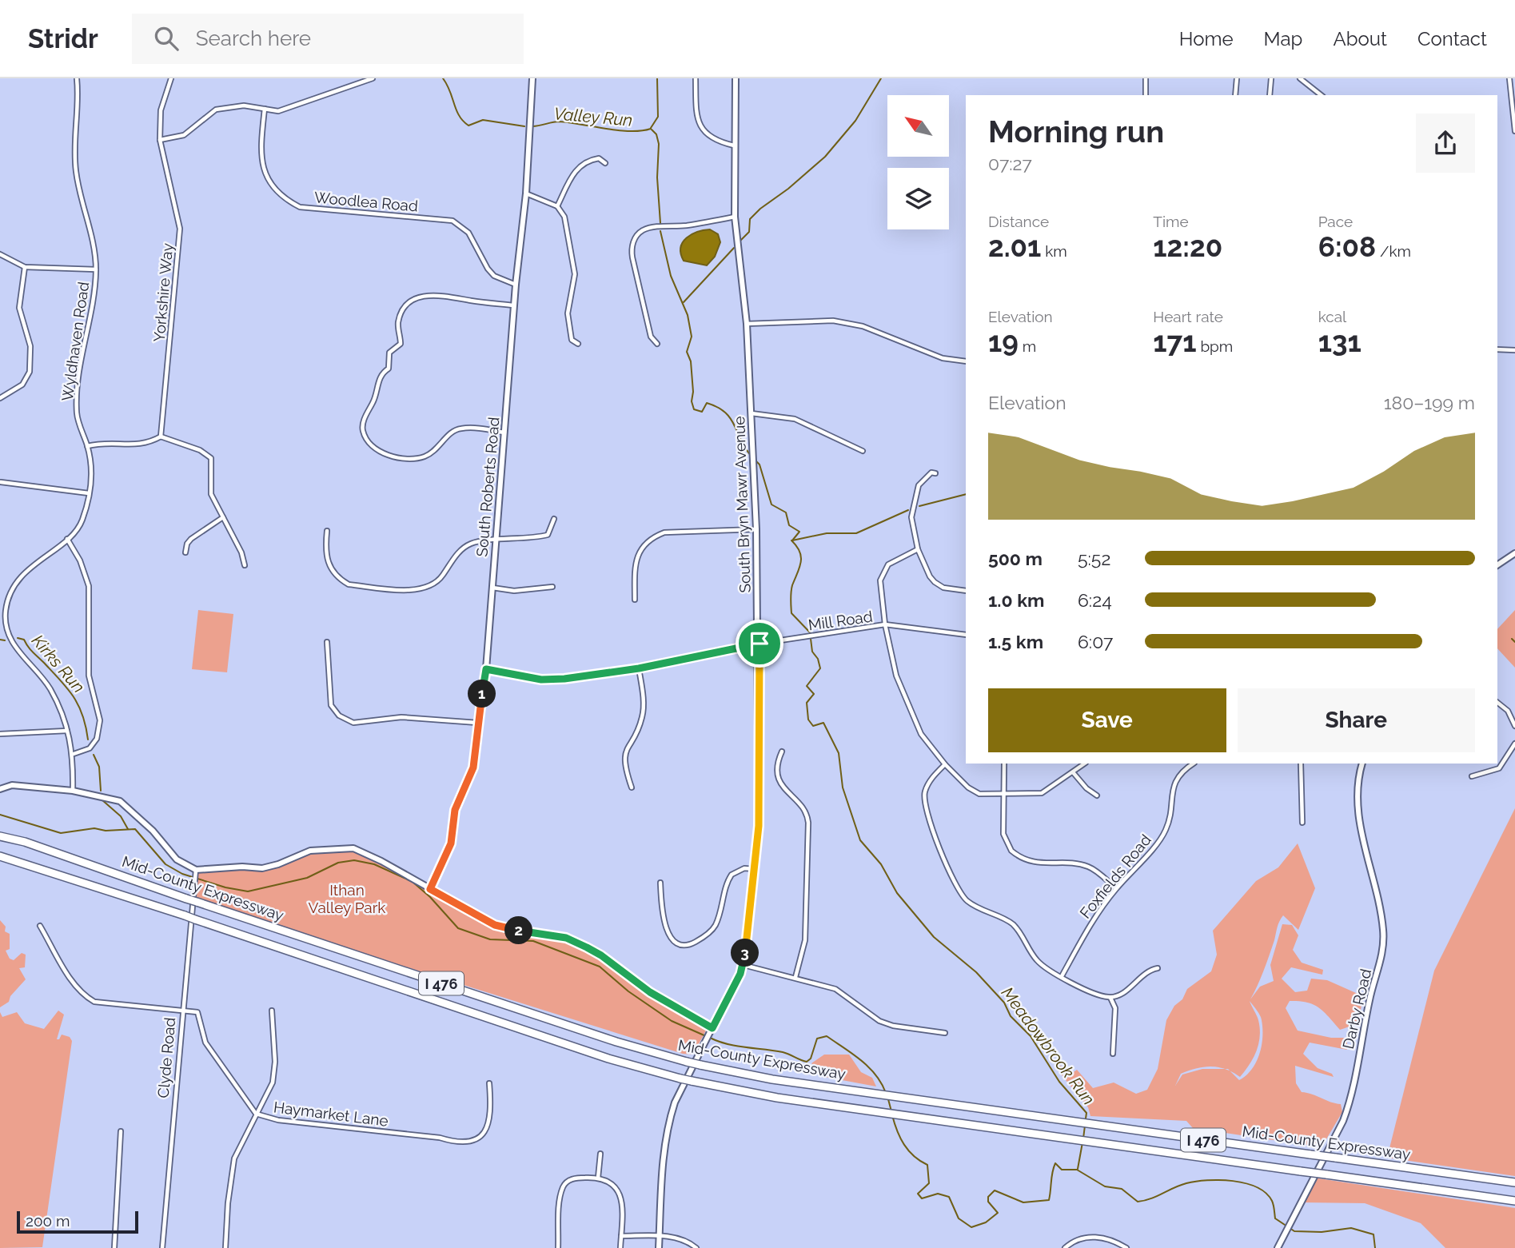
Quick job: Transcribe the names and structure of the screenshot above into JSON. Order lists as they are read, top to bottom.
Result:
{
  "streets": {
    "highway": ["Mid-County Expressway", "I 476"],
    "main road": ["South Roberts Road", "South Bryn Mawr Avenue", "Darby Road"],
    "street": [
      "Woodlea Road",
      "Yorkshire Way",
      "Wyldhaven Road",
      "Mill Road",
      "Foxfields Road",
      "Clyde Road",
      "Haymarket Lane"
    ]
  },
  "crossings": [
    ["Woodlea Road", "South Roberts Road"],
    ["South Roberts Road", "Mill Road"],
    ["South Bryn Mawr Avenue", "Mill Road"],
    ["Clyde Road", "Haymarket Lane"]
  ],
  "water": ["Valley Run", "Kirks Run", "Meadowbrook Run"],
  "parks": ["Ithan Valley Park"],
  "scale_bar": "200 m",
  "north": "top left",
  "page": {
    "header": "Stridr",
    "search": "Search here",
    "nav": [
      "Home",
      "Map",
      "About",
      "Contact"
    ],
    "heading": ["Morning run", "07:27"],
    "stats": [
      ["Distance", "2.01 km"],
      ["Time", "12:20"],
      ["Pace", "6:08 /km"],
      ["Elevation", "19 m"],
      ["Heart rate", "171 bpm"],
      ["kcal", "131"]
    ],
    "chart": ["Elevation", "180–199 m"],
    "list": [
      {
        "name": "500 m",
        "note": "5:52"
      },
      {
        "name": "1.0 km",
        "note": "6:24"
      },
      {
        "name": "1.5 km",
        "note": "6:07"
      }
    ],
    "buttons": ["Save", "Share"],
    "pins": ["1", "2", "3"],
    "scale": "200 m"
  }
}
